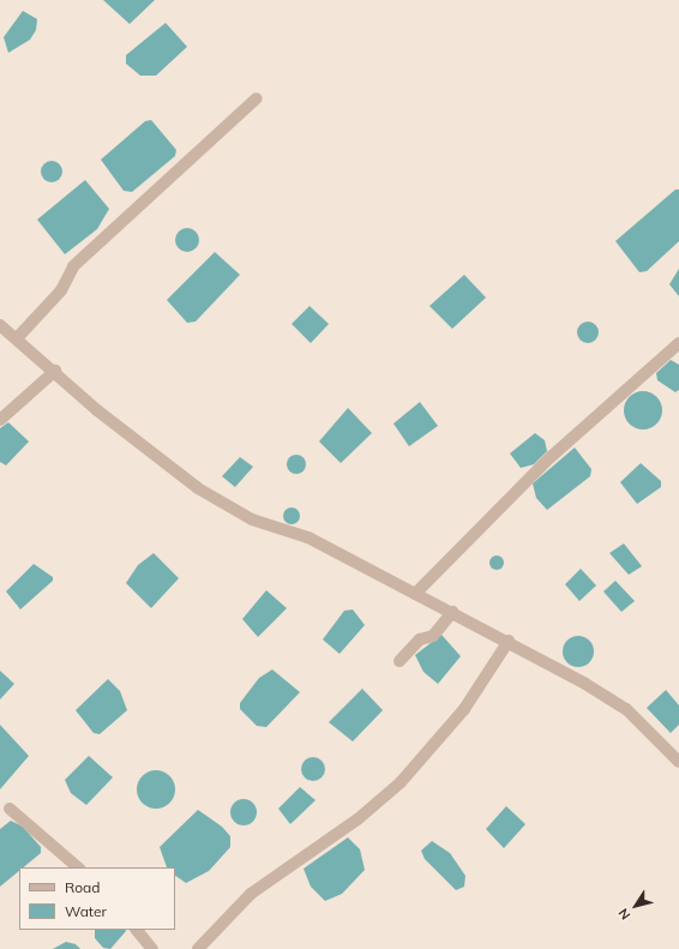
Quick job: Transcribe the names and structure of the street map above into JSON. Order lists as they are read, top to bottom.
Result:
{
  "legend": ["Road", "Water"],
  "north": "bottom left"
}
